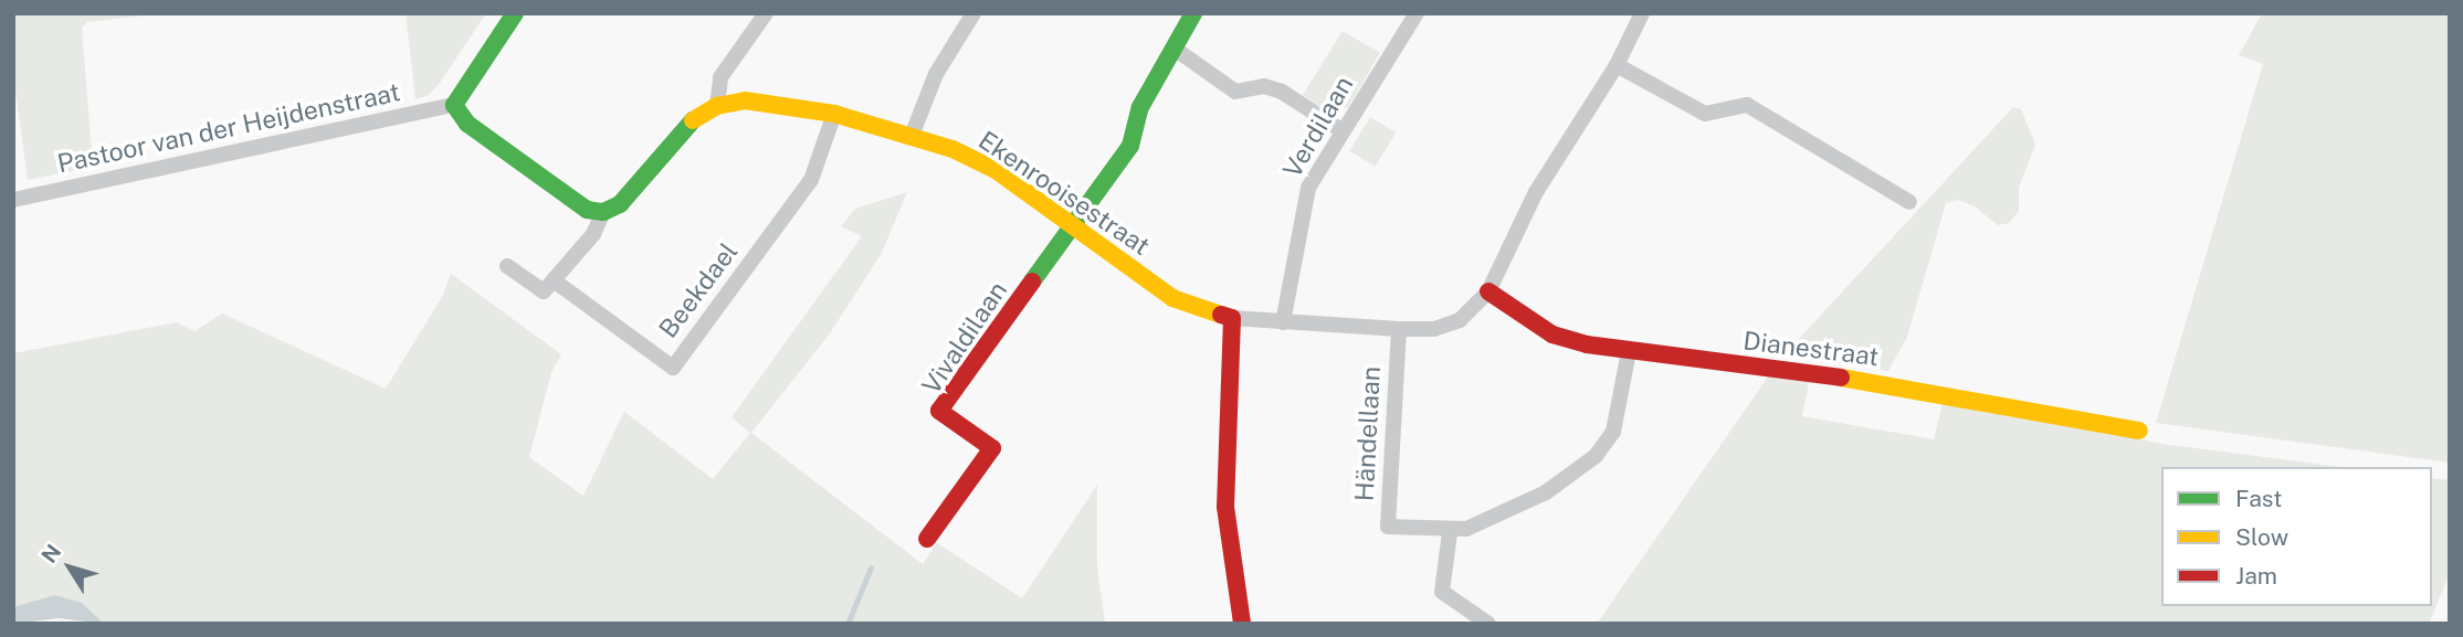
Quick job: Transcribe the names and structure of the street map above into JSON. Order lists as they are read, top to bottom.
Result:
{
  "streets": {
    "street": [
      "Verdilaan",
      "Pastoor van der Heijdenstraat",
      "Ekenrooisestraat",
      "Beekdael",
      "Vivaldilaan",
      "Dianestraat",
      "Händellaan"
    ]
  },
  "crossings": [
    ["Ekenrooisestraat", "Beekdael"],
    ["Ekenrooisestraat", "Vivaldilaan"],
    ["Dianestraat", "Händellaan"]
  ],
  "legend": ["Fast", "Slow", "Jam"],
  "north": "top left"
}
